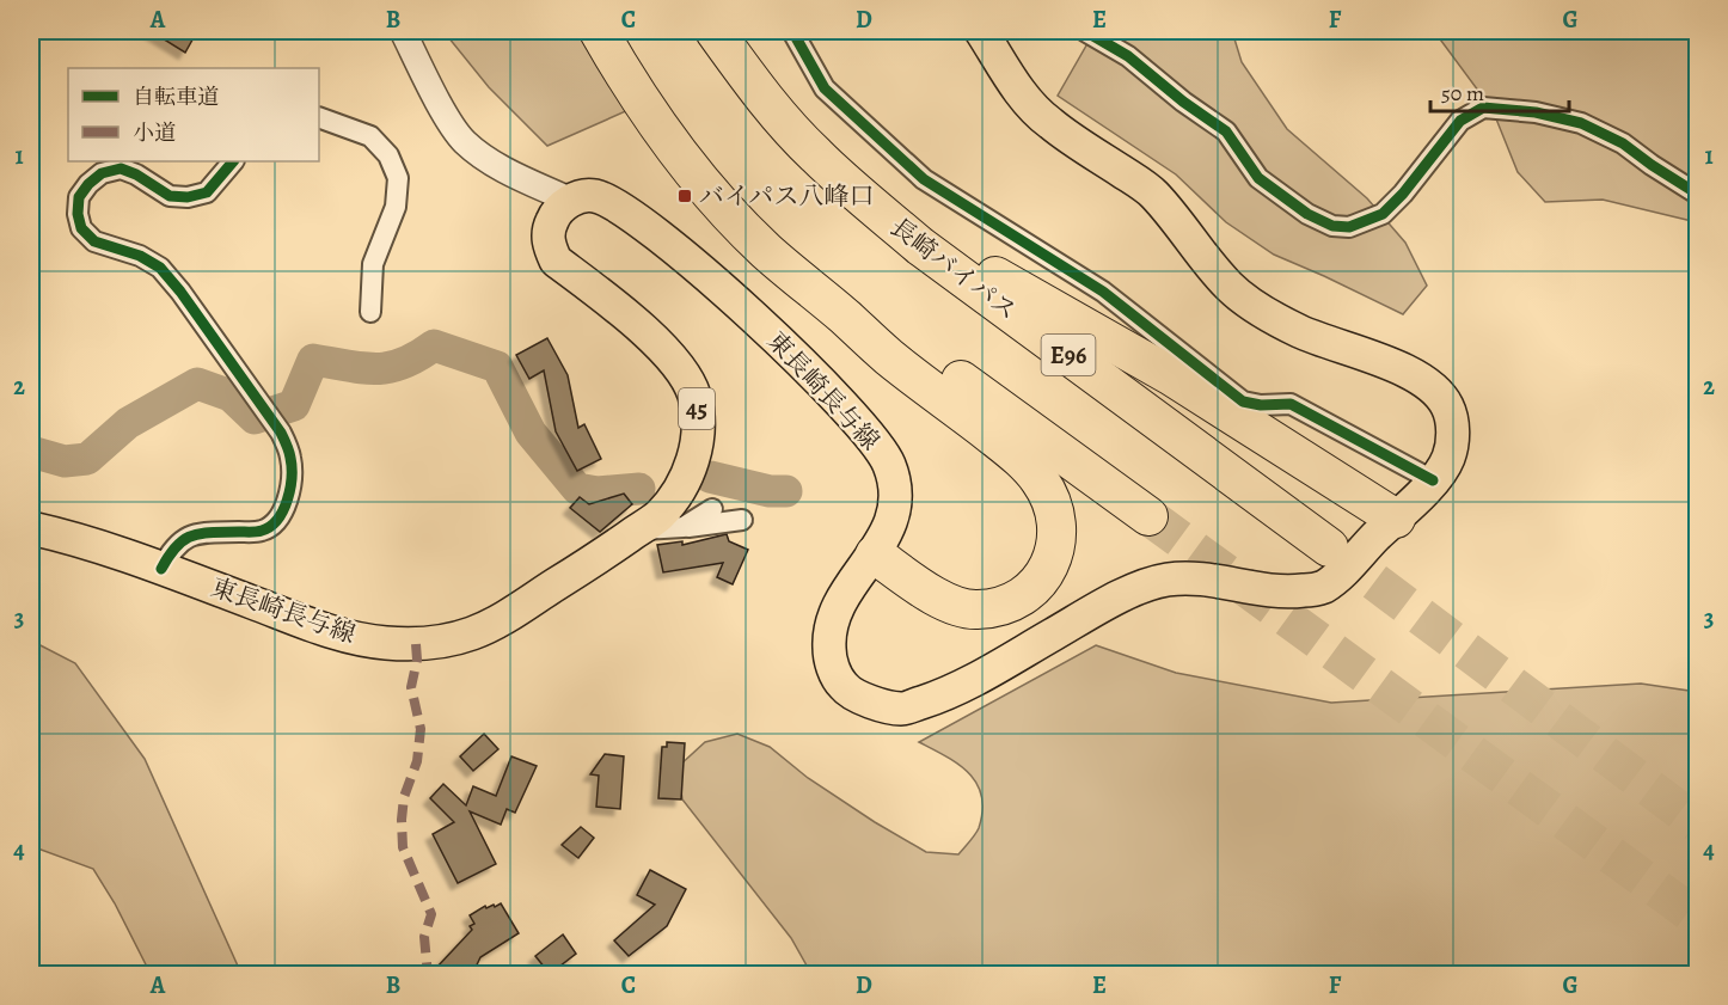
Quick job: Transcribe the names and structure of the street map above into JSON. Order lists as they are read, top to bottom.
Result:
{
  "streets": {
    "highway": ["長崎バイパス", "E96"],
    "main road": ["東長崎長与線", "45"]
  },
  "places": {
    "transit": ["バイパス八峰口"]
  },
  "legend": ["自転車道", "小道"],
  "scale_bar": "50 m",
  "grid": {
    "columns": [
      "A",
      "B",
      "C",
      "D",
      "E",
      "F",
      "G"
    ],
    "rows": [
      "1",
      "2",
      "3",
      "4"
    ]
  }
}
